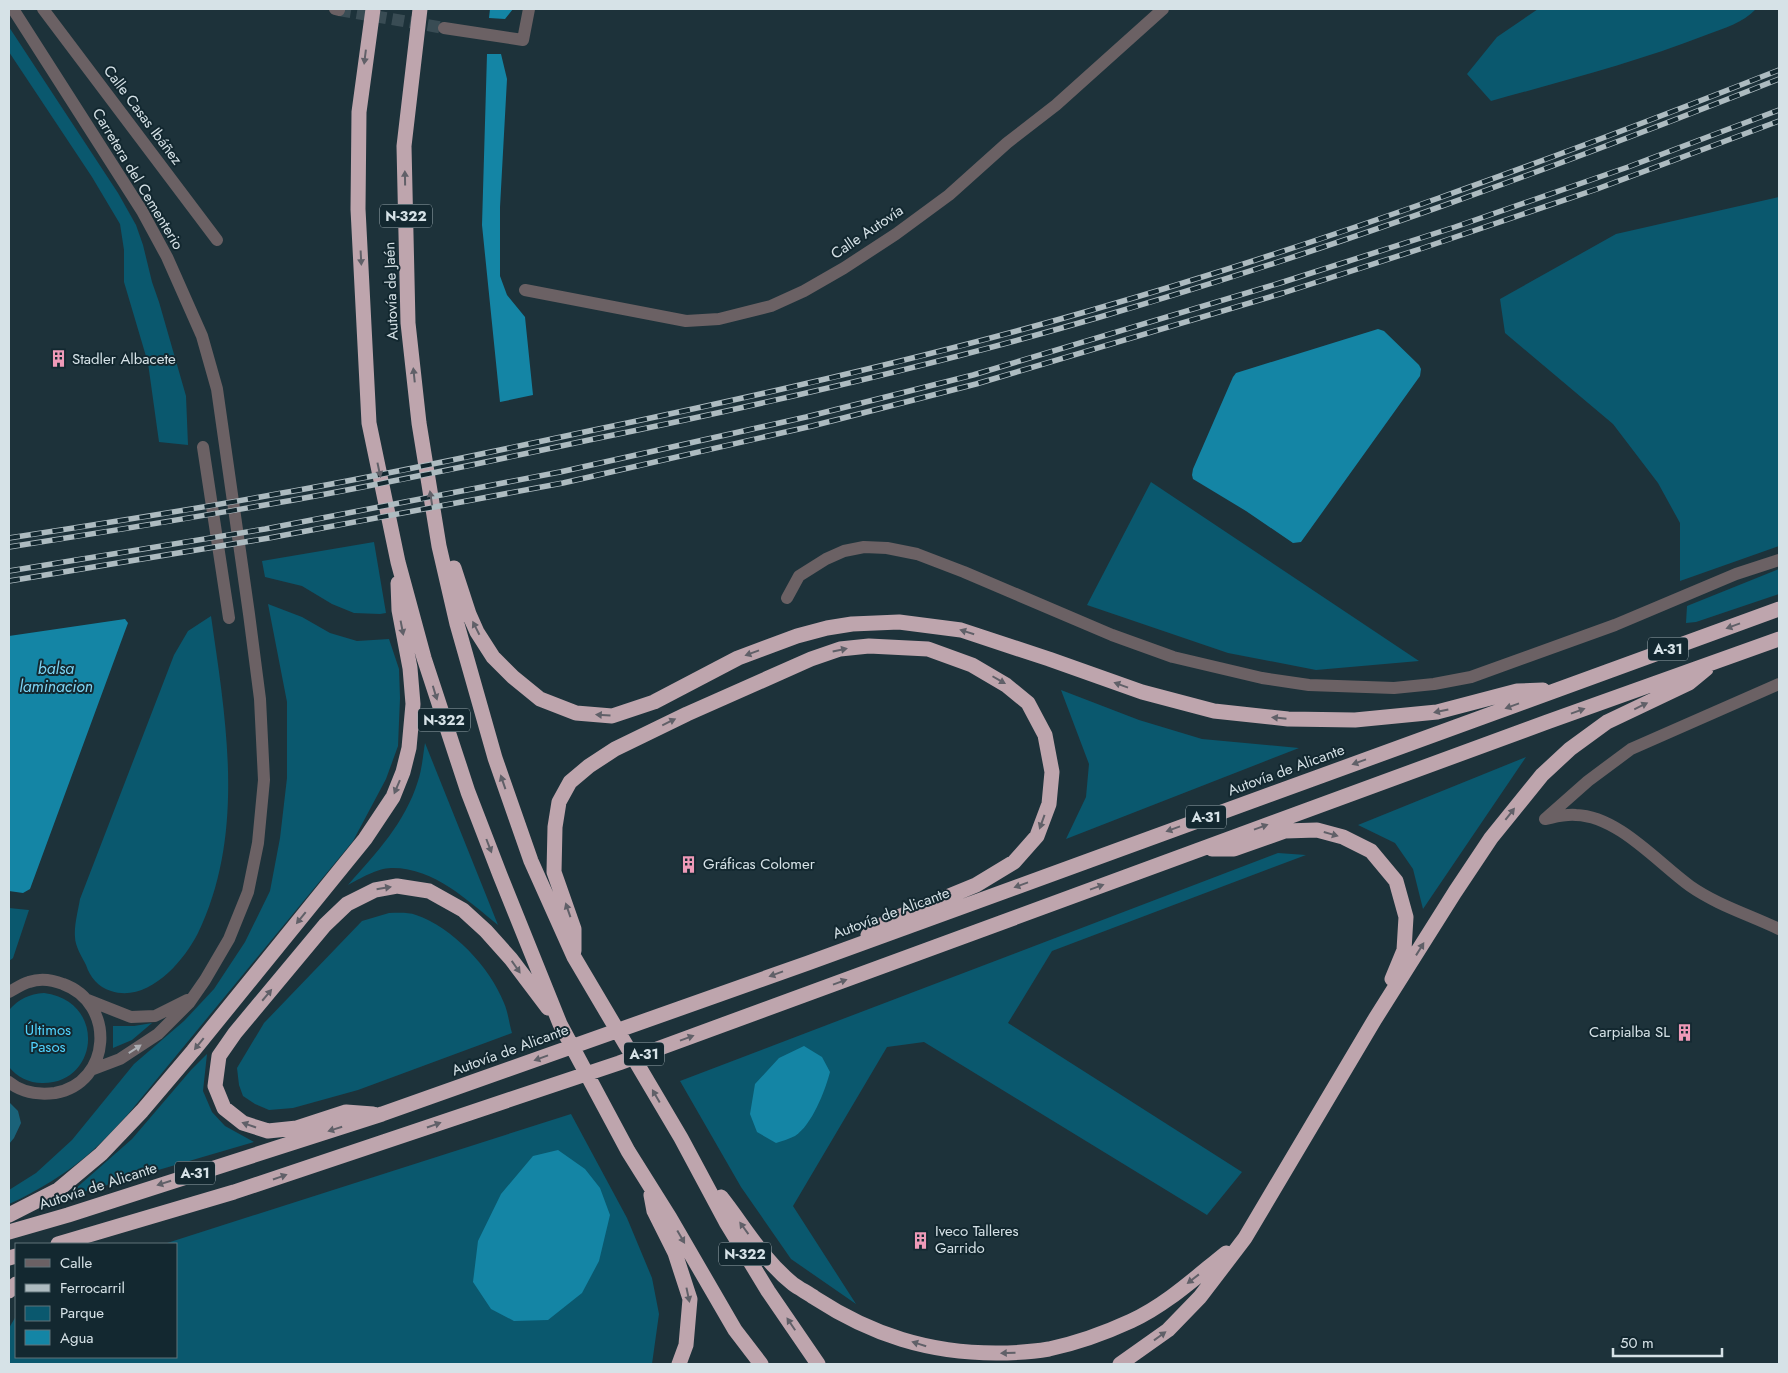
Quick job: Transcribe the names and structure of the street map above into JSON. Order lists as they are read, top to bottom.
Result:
{
  "streets": {
    "highway": [
      "N-322",
      "Autovía de Jaén",
      "A-31",
      "Autovía de Alicante"
    ],
    "street": ["Calle Casas Ibáñez", "Carretera del Cementerio", "Calle Autovía"]
  },
  "crossings": [
    ["N-322", "Autovía de Jaén"]
  ],
  "water": ["balsa laminacion"],
  "parks": ["Últimos Pasos"],
  "places": {
    "building": [
      "Stadler Albacete",
      "Gráficas Colomer",
      "Carpialba SL",
      "Iveco Talleres Garrido"
    ]
  },
  "legend": [
    "Calle",
    "Ferrocarril",
    "Parque",
    "Agua"
  ],
  "scale_bar": "50 m"
}
